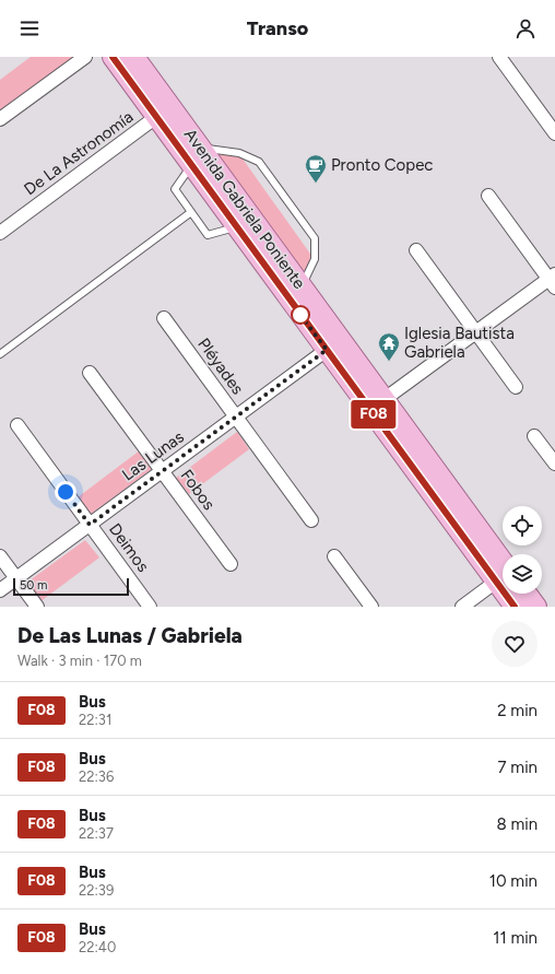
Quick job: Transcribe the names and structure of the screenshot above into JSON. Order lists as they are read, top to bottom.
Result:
{
  "streets": {
    "main road": ["Avenida Gabriela Poniente"],
    "street": [
      "De La Astronomía",
      "Pléyades",
      "Las Lunas",
      "Fobos",
      "Deimos"
    ]
  },
  "crossings": [
    ["De La Astronomía", "Avenida Gabriela Poniente"],
    ["Avenida Gabriela Poniente", "Las Lunas"],
    ["Pléyades", "Las Lunas"],
    ["Las Lunas", "Fobos"],
    ["Las Lunas", "Deimos"]
  ],
  "places": {
    "cafe": ["Pronto Copec"],
    "temple": ["Iglesia Bautista Gabriela"]
  },
  "lines": ["bus line F08"],
  "scale_bar": "50 m",
  "page": {
    "header": "Transo",
    "on_map": "F08",
    "scale": "50 m",
    "heading": ["De Las Lunas / Gabriela", "Walk · 3 min · 170 m"],
    "list": [
      {
        "mark": "F08",
        "name": "Bus",
        "note": "22:31",
        "value": "2 min"
      },
      {
        "mark": "F08",
        "name": "Bus",
        "note": "22:36",
        "value": "7 min"
      },
      {
        "mark": "F08",
        "name": "Bus",
        "note": "22:37",
        "value": "8 min"
      },
      {
        "mark": "F08",
        "name": "Bus",
        "note": "22:39",
        "value": "10 min"
      },
      {
        "mark": "F08",
        "name": "Bus",
        "note": "22:40",
        "value": "11 min"
      }
    ]
  }
}
